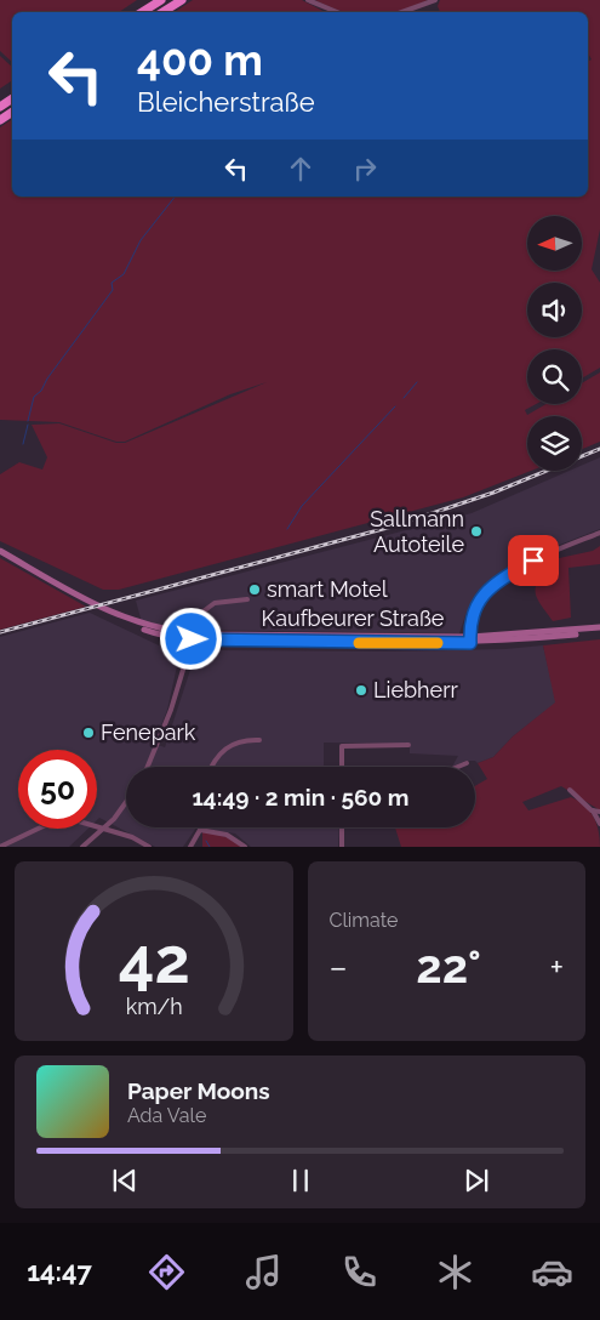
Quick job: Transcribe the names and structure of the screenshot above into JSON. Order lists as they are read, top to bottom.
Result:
{
  "streets": {
    "main road": ["Kaufbeurer Straße"]
  },
  "places": [
    "Sallmann Autoteile",
    "smart Motel",
    "Liebherr",
    "Fenepark"
  ],
  "north": "left",
  "page": {
    "turn": ["400 m", "Bleicherstraße"],
    "limit": "50",
    "trip": "14:49 · 2 min · 560 m",
    "tile": "Climate",
    "heat": ["−", "22°", "+"],
    "song": ["Paper Moons", "Ada Vale"],
    "tabs": "14:47",
    "gauge": ["42", "km/h"]
  }
}
